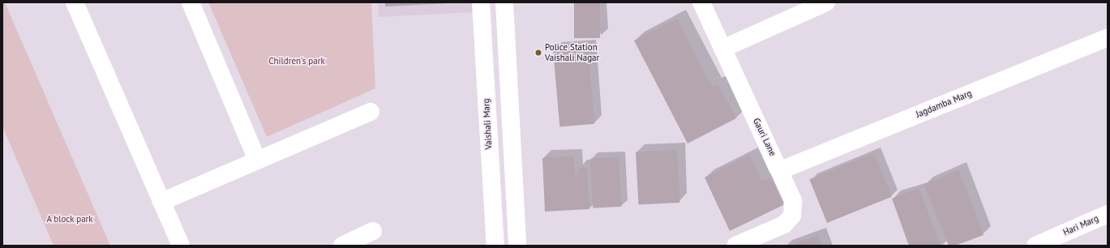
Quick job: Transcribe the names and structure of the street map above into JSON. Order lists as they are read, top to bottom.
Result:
{
  "streets": {
    "street": [
      "Jagdamba Marg",
      "Vaishali Marg",
      "Gauri Lane",
      "Hari Marg"
    ]
  },
  "crossings": [
    ["Jagdamba Marg", "Gauri Lane"]
  ],
  "parks": ["Children's park", "A block park"],
  "places": ["Police Station Vaishali Nagar"]
}
